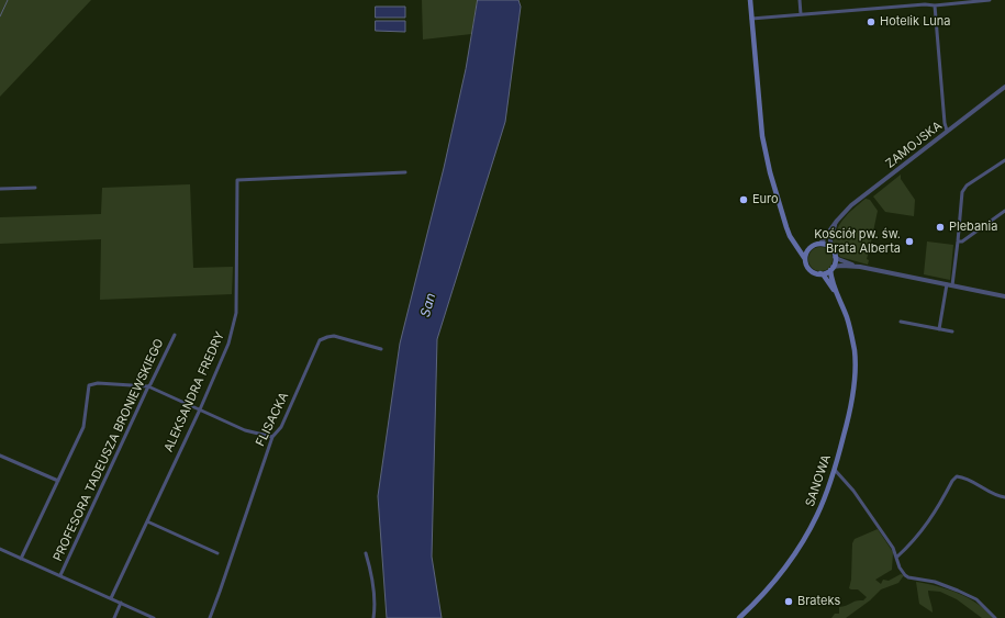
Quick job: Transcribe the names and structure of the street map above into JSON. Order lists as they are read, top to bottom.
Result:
{
  "streets": {
    "main road": ["SANOWA"],
    "street": [
      "ZAMOJSKA",
      "ALEKSANDRA FREDRY",
      "FLISACKA",
      "PROFESORA TADEUSZA BRONIEWSKIEGO"
    ]
  },
  "water": ["San"],
  "places": [
    "Hotelik Luna",
    "Euro",
    "Plebania",
    "Kościół pw. św. Brata Alberta",
    "Brateks"
  ]
}
